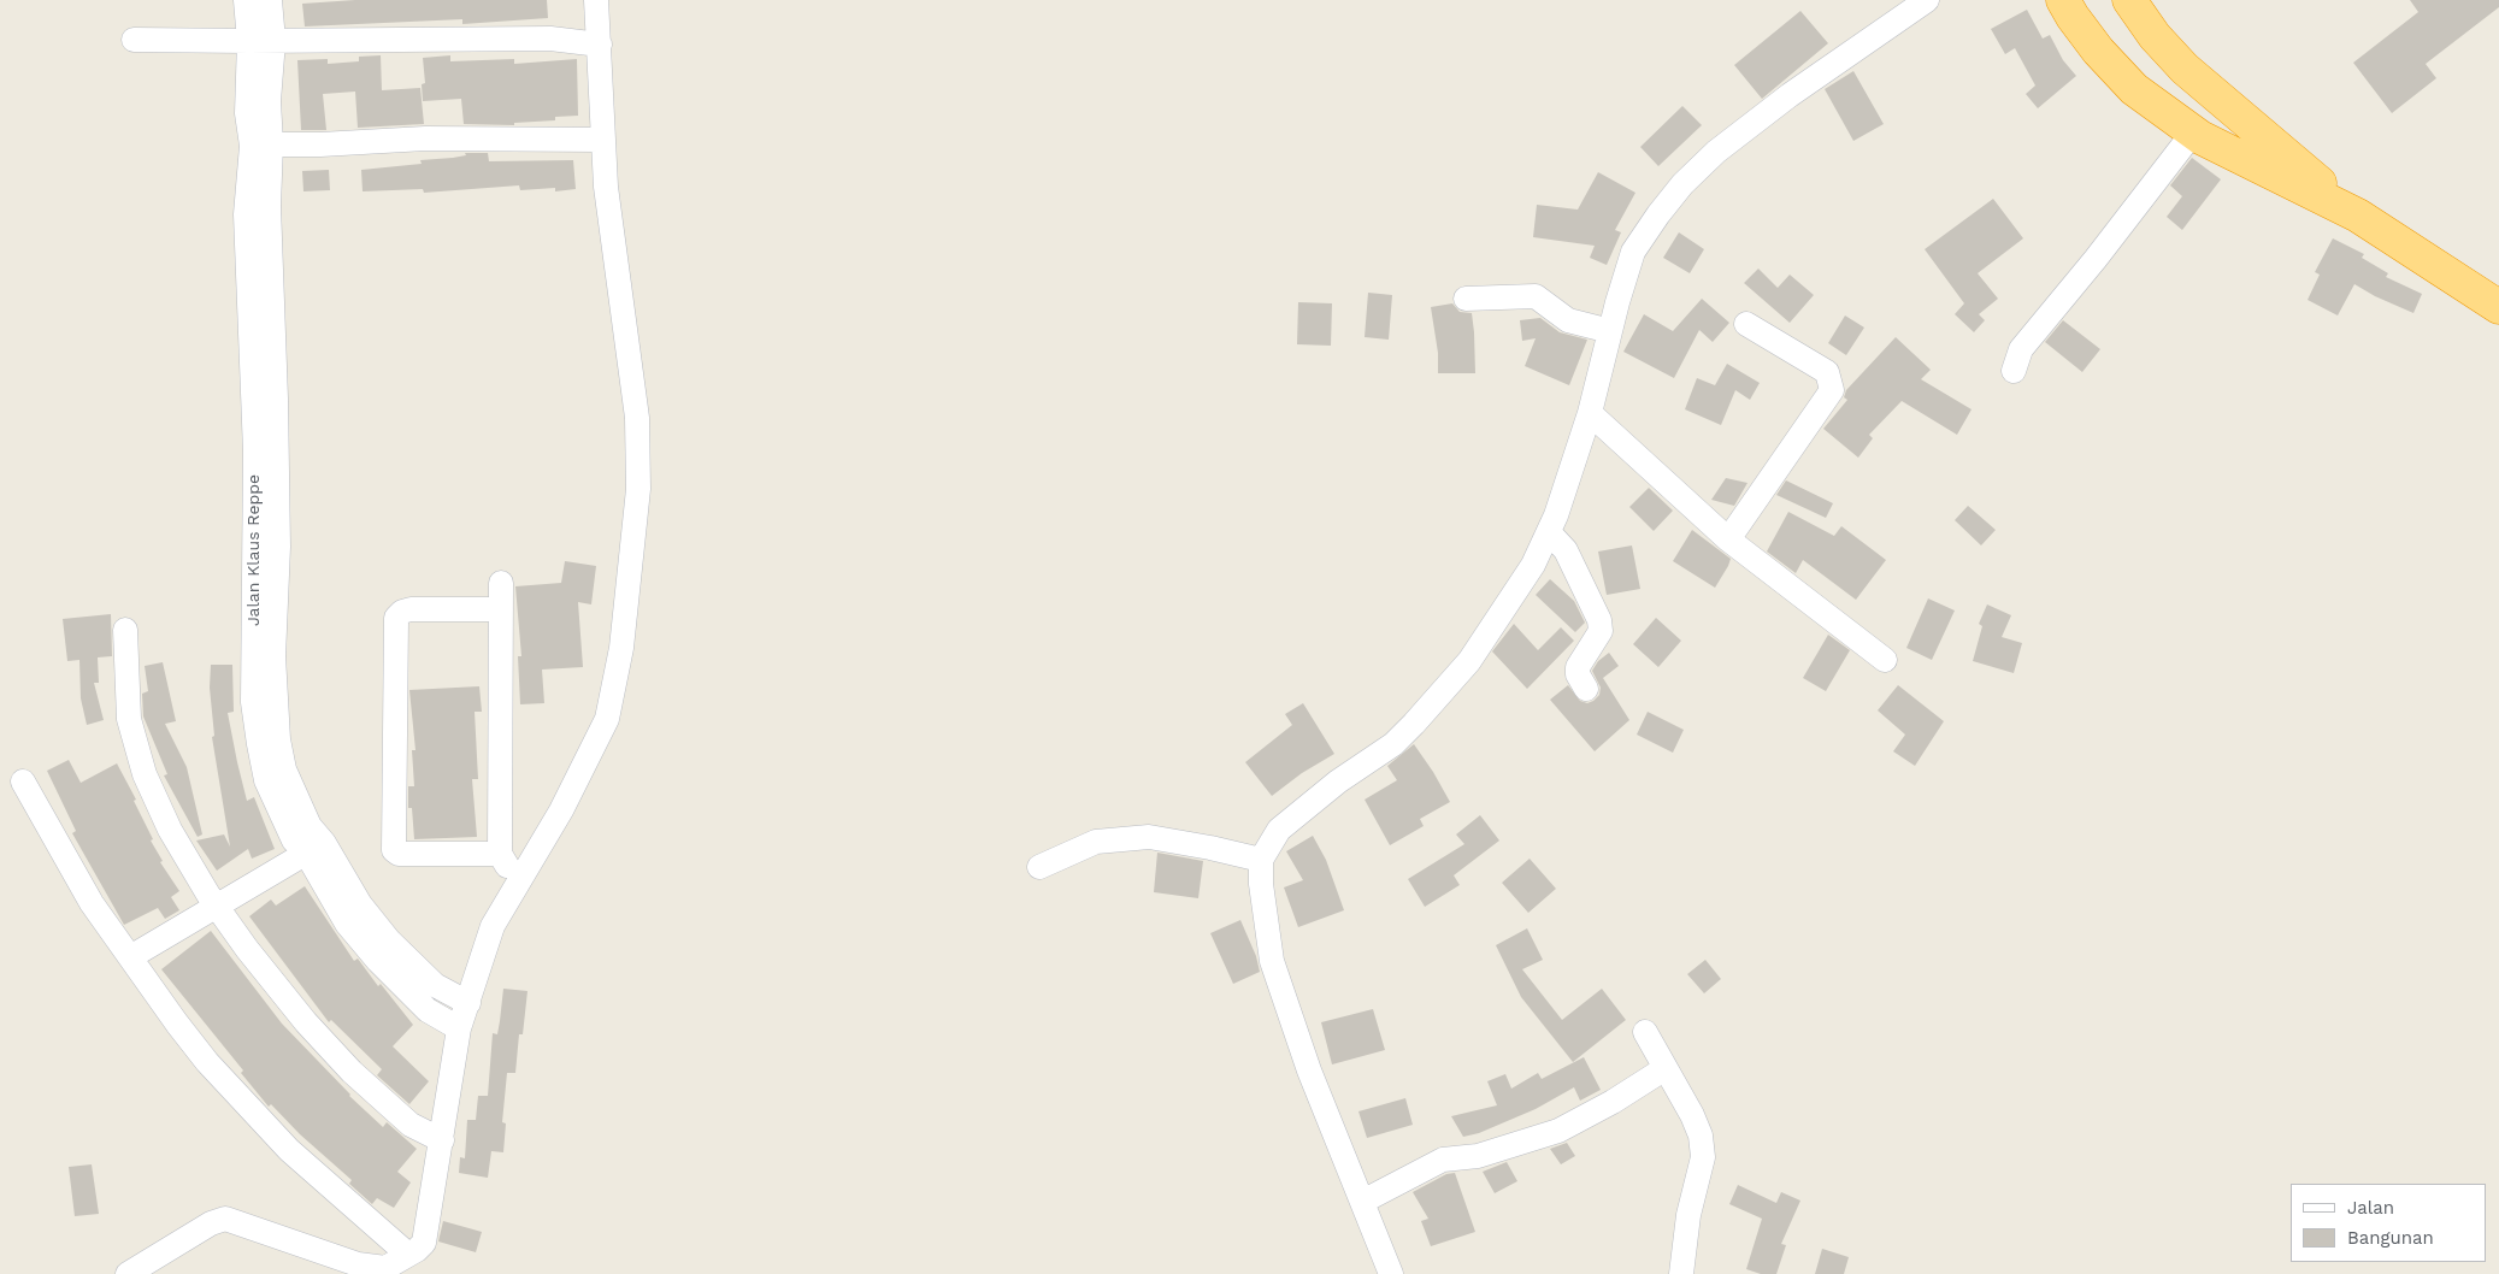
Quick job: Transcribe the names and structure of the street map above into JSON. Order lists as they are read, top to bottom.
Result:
{
  "streets": {
    "street": ["Jalan Klaus Reppe"]
  },
  "legend": ["Jalan", "Bangunan"]
}
